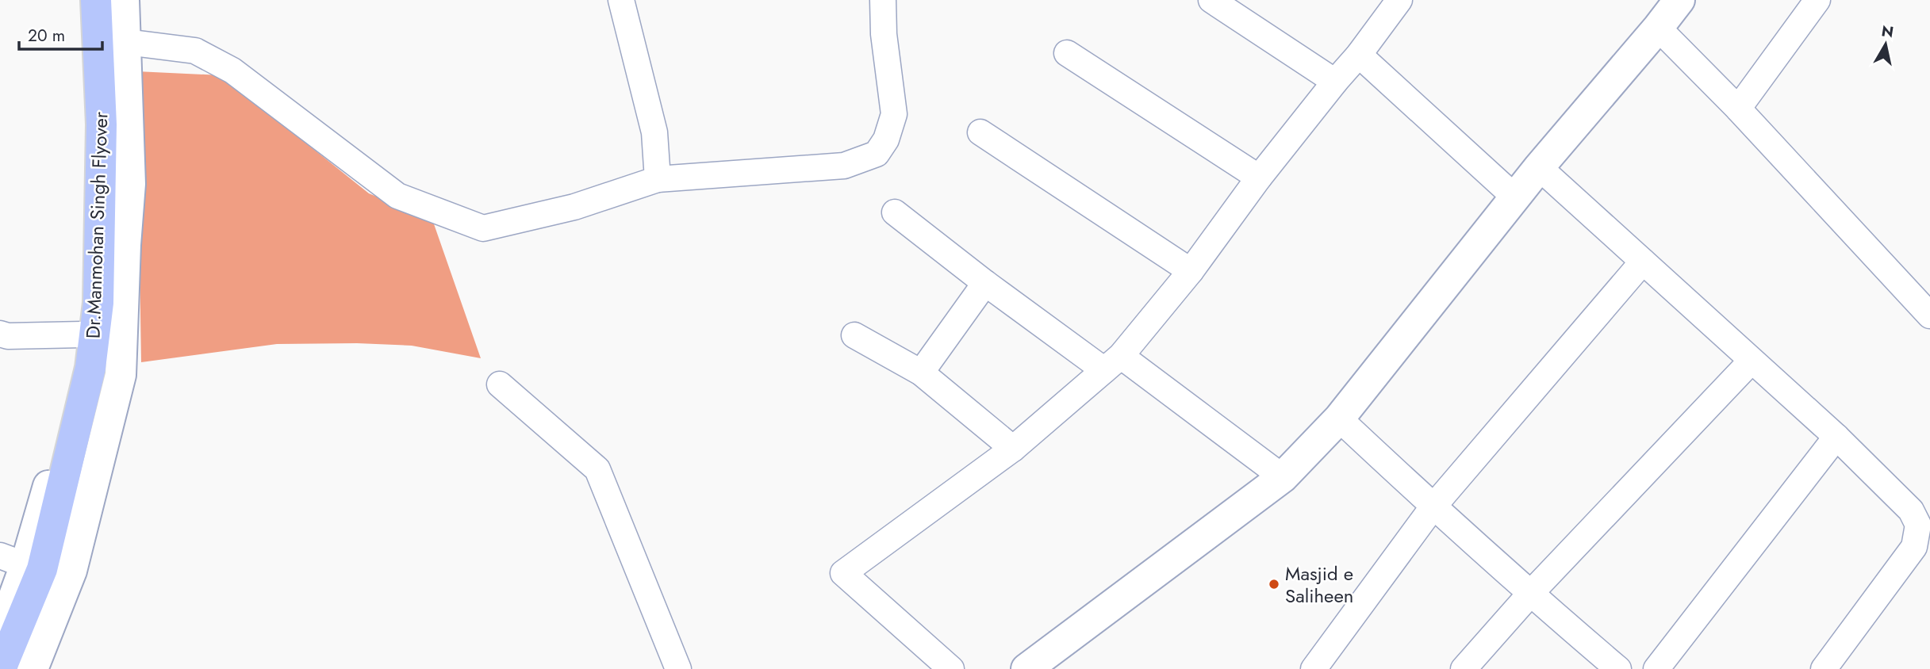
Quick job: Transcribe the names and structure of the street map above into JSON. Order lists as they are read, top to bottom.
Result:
{
  "streets": {
    "highway": ["Dr.Manmohan Singh Flyover"]
  },
  "places": ["Masjid e Saliheen"],
  "scale_bar": "20 m",
  "north": "top"
}
